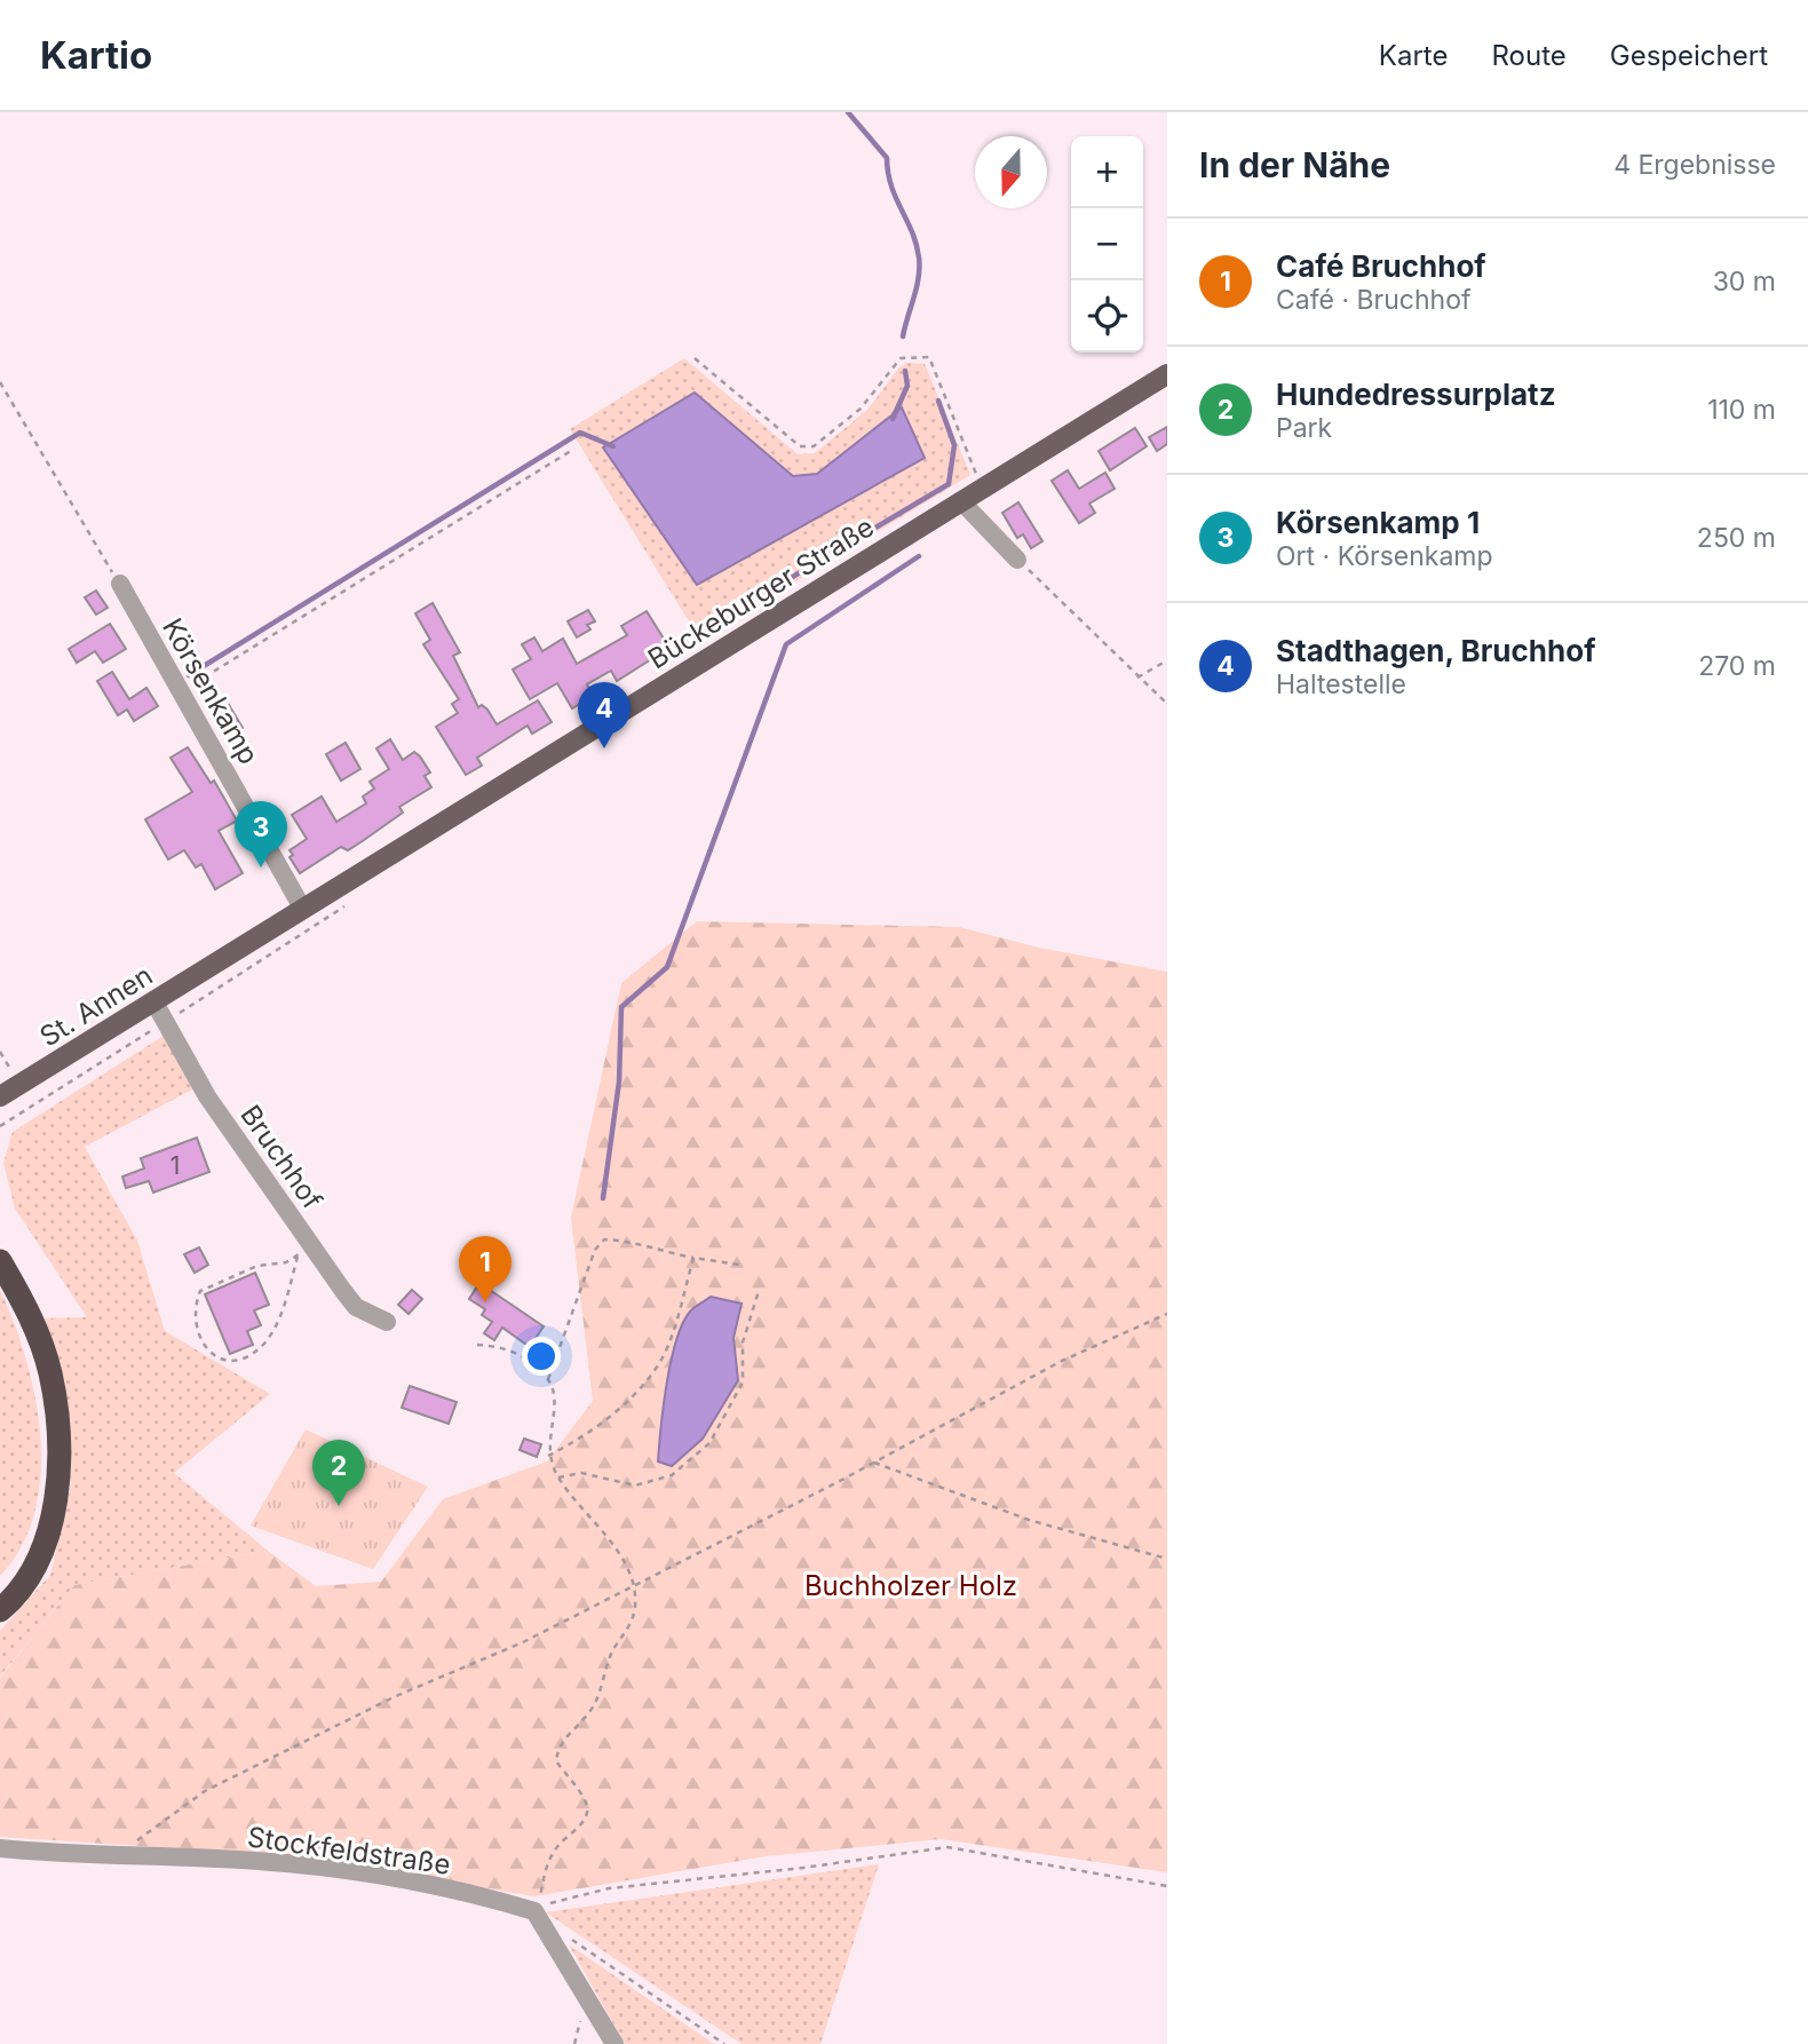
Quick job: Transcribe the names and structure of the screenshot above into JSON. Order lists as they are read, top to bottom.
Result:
{
  "streets": {
    "main road": ["Bückeburger Straße", "St. Annen"],
    "street": ["Körsenkamp", "Bruchhof", "Stockfeldstraße"]
  },
  "crossings": [
    ["Bückeburger Straße", "Körsenkamp"],
    ["Bückeburger Straße", "St. Annen"],
    ["St. Annen", "Bruchhof"]
  ],
  "parks": ["Buchholzer Holz"],
  "house_numbers": ["1"],
  "north": "bottom",
  "page": {
    "header": "Kartio",
    "nav": ["Karte", "Route", "Gespeichert"],
    "heading": ["In der Nähe", "4 Ergebnisse"],
    "map_buttons": ["+", "−"],
    "list": [
      {
        "mark": "1",
        "name": "Café Bruchhof",
        "note": "Café · Bruchhof",
        "value": "30 m"
      },
      {
        "mark": "2",
        "name": "Hundedressurplatz",
        "note": "Park",
        "value": "110 m"
      },
      {
        "mark": "3",
        "name": "Körsenkamp 1",
        "note": "Ort · Körsenkamp",
        "value": "250 m"
      },
      {
        "mark": "4",
        "name": "Stadthagen, Bruchhof",
        "note": "Haltestelle",
        "value": "270 m"
      }
    ],
    "pins": [
      "4",
      "3",
      "1",
      "2"
    ]
  }
}
